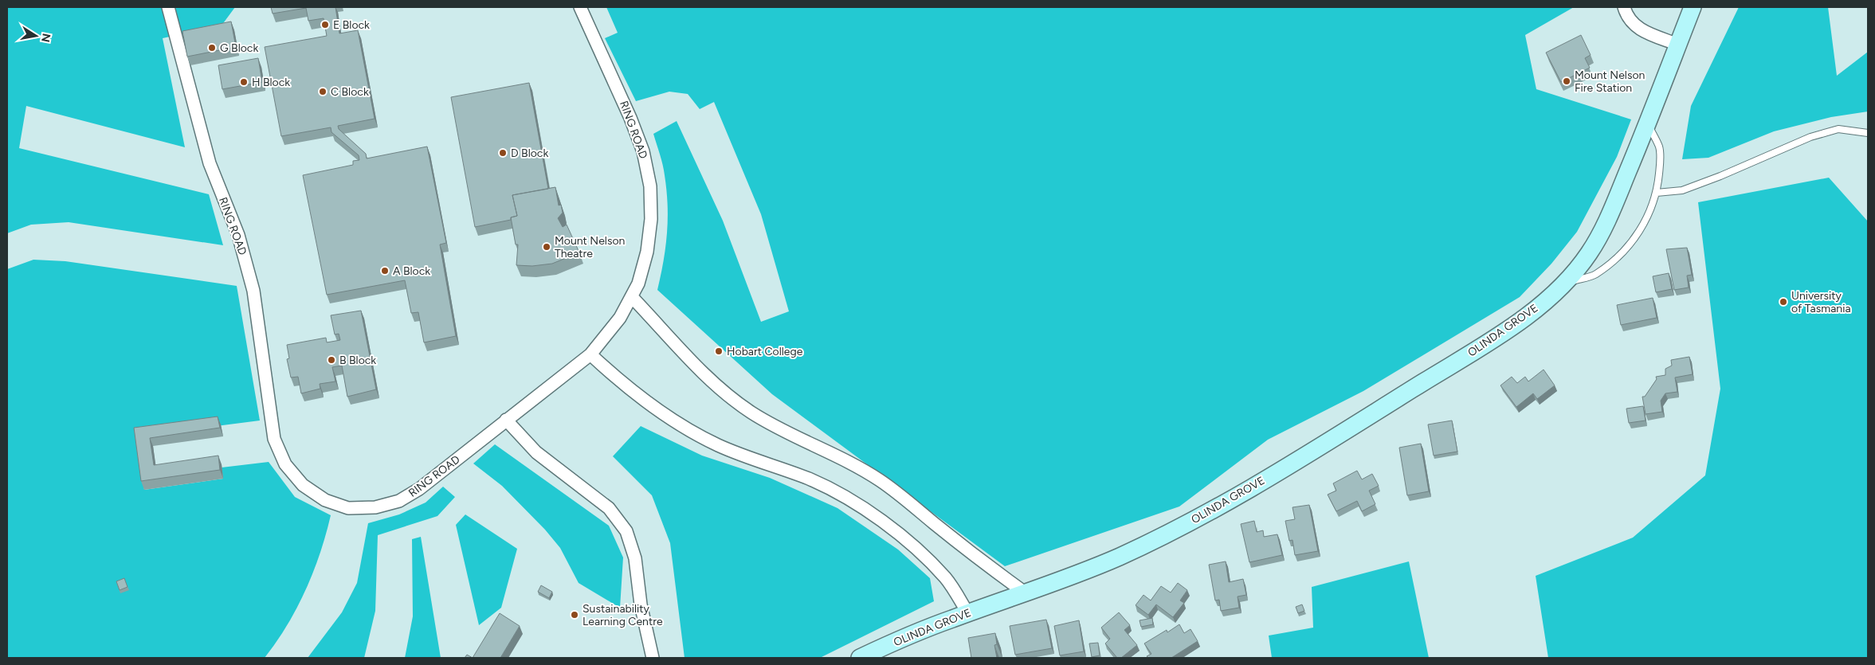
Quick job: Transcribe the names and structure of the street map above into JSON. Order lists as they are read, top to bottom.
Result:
{
  "streets": {
    "main road": ["OLINDA GROVE"],
    "street": ["RING ROAD"]
  },
  "places": [
    "E Block",
    "G Block",
    "Mount Nelson Fire Station",
    "H Block",
    "C Block",
    "D Block",
    "Mount Nelson Theatre",
    "A Block",
    "University of Tasmania",
    "Hobart College",
    "B Block",
    "Sustainability Learning Centre"
  ],
  "north": "right"
}
